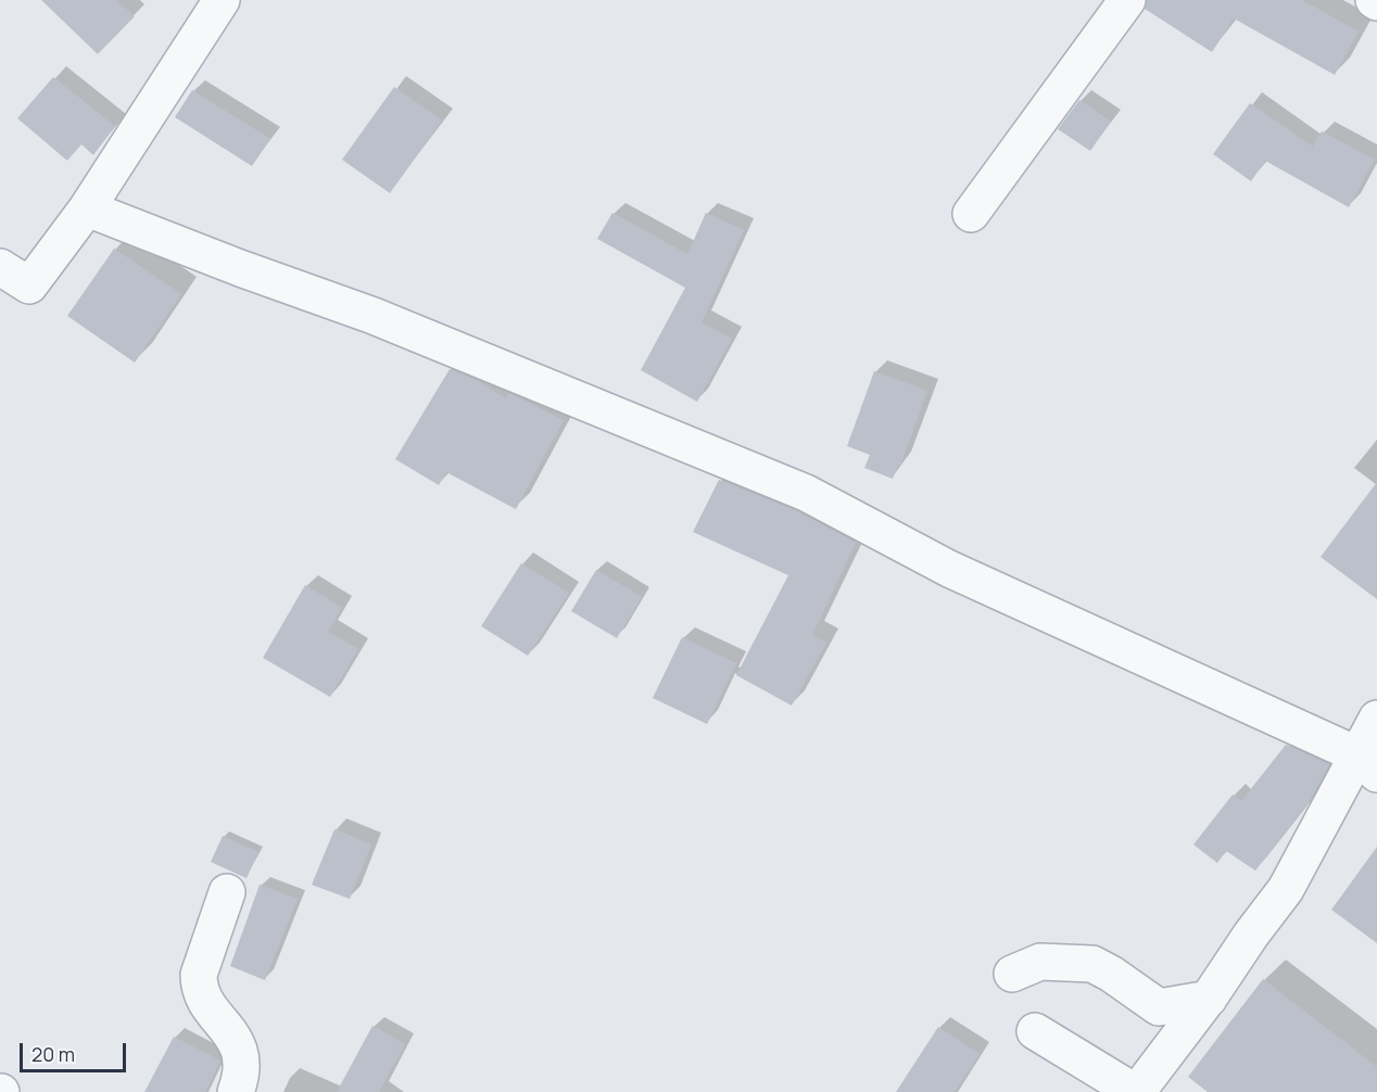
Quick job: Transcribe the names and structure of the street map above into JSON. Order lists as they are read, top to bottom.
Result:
{
  "scale_bar": "20 m"
}
